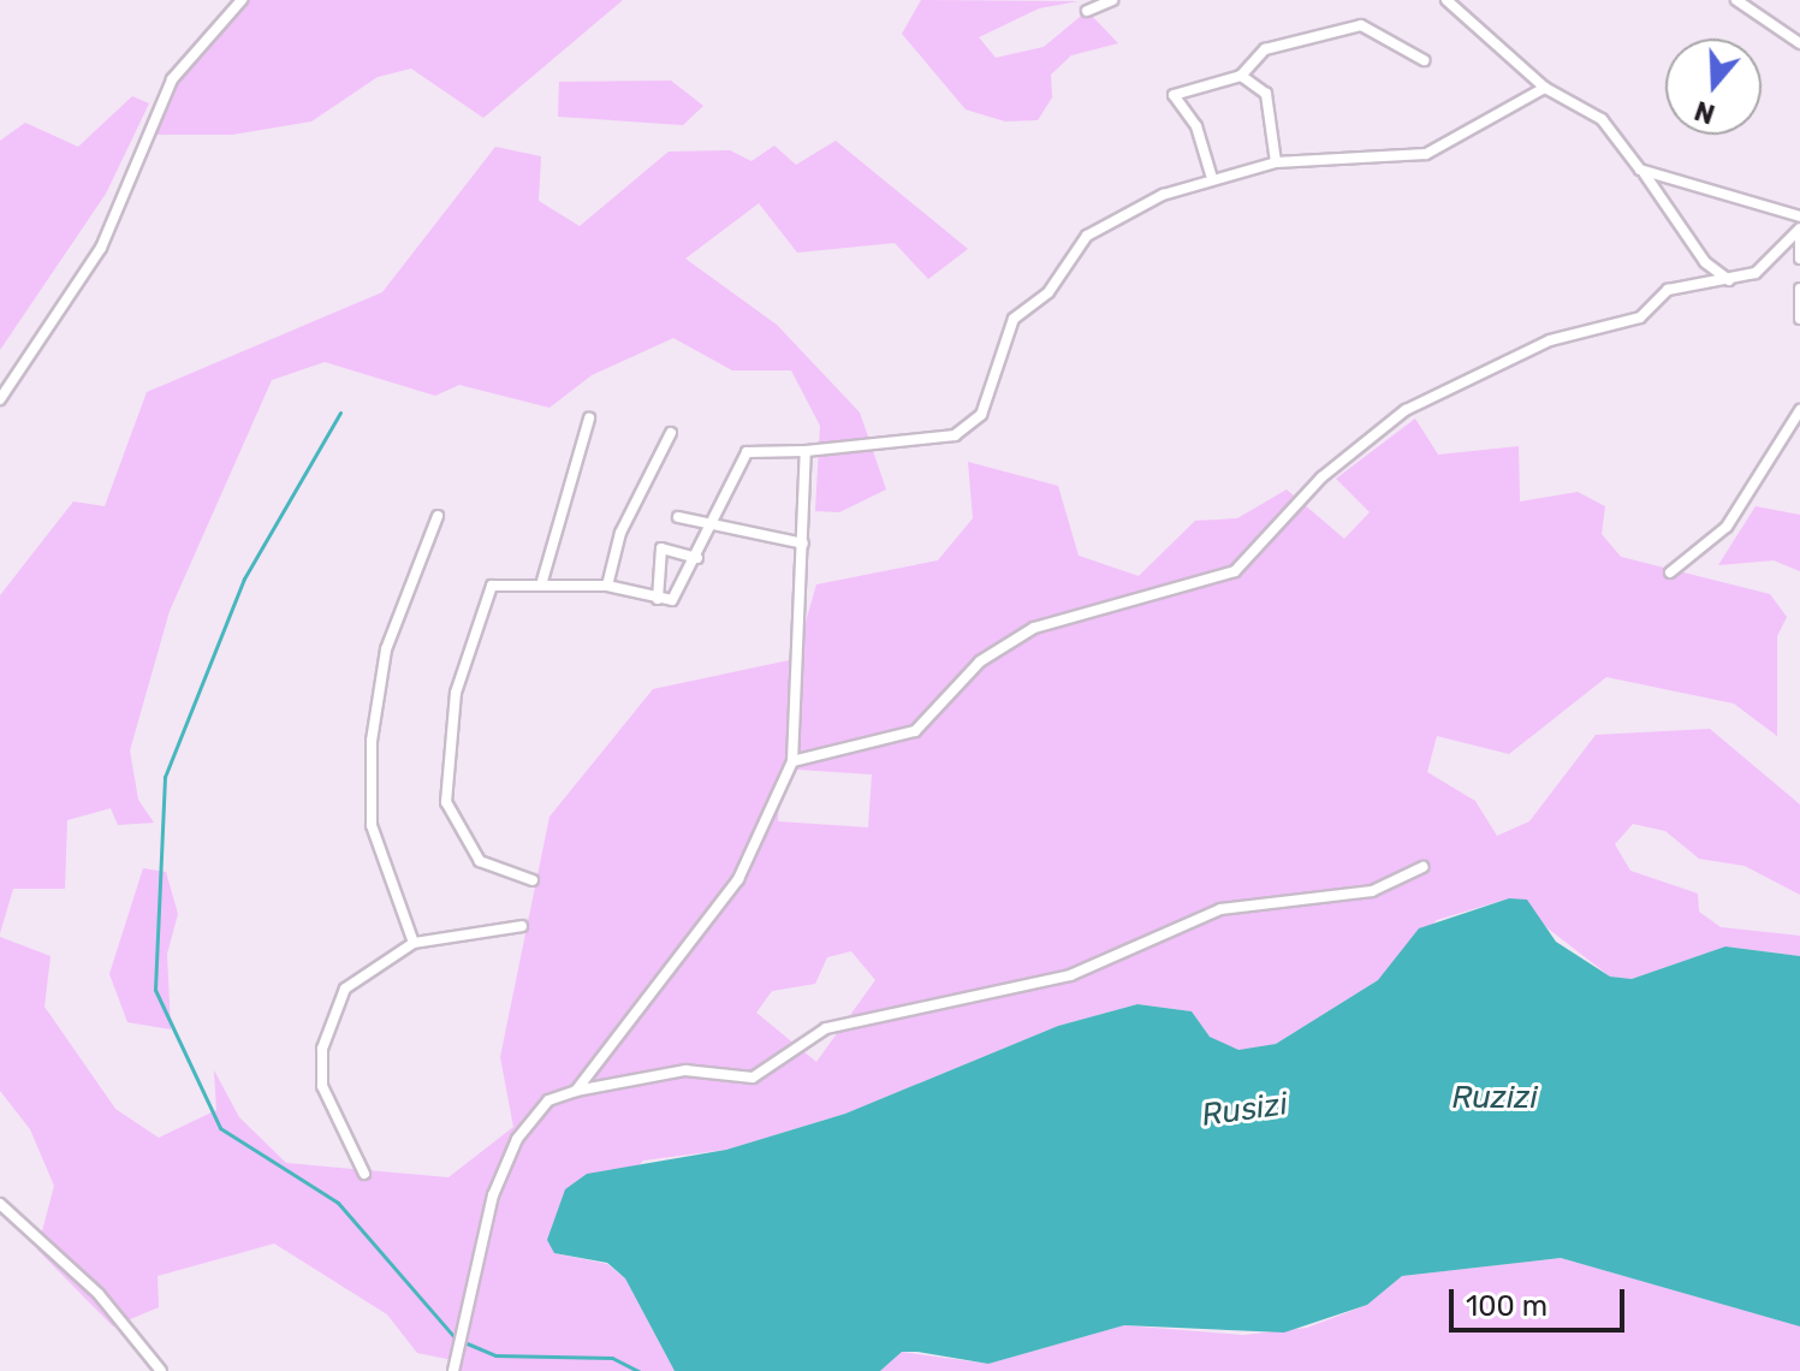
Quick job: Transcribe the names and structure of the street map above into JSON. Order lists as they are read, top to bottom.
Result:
{
  "water": ["Ruzizi", "Rusizi"],
  "scale_bar": "100 m",
  "north": "bottom"
}
